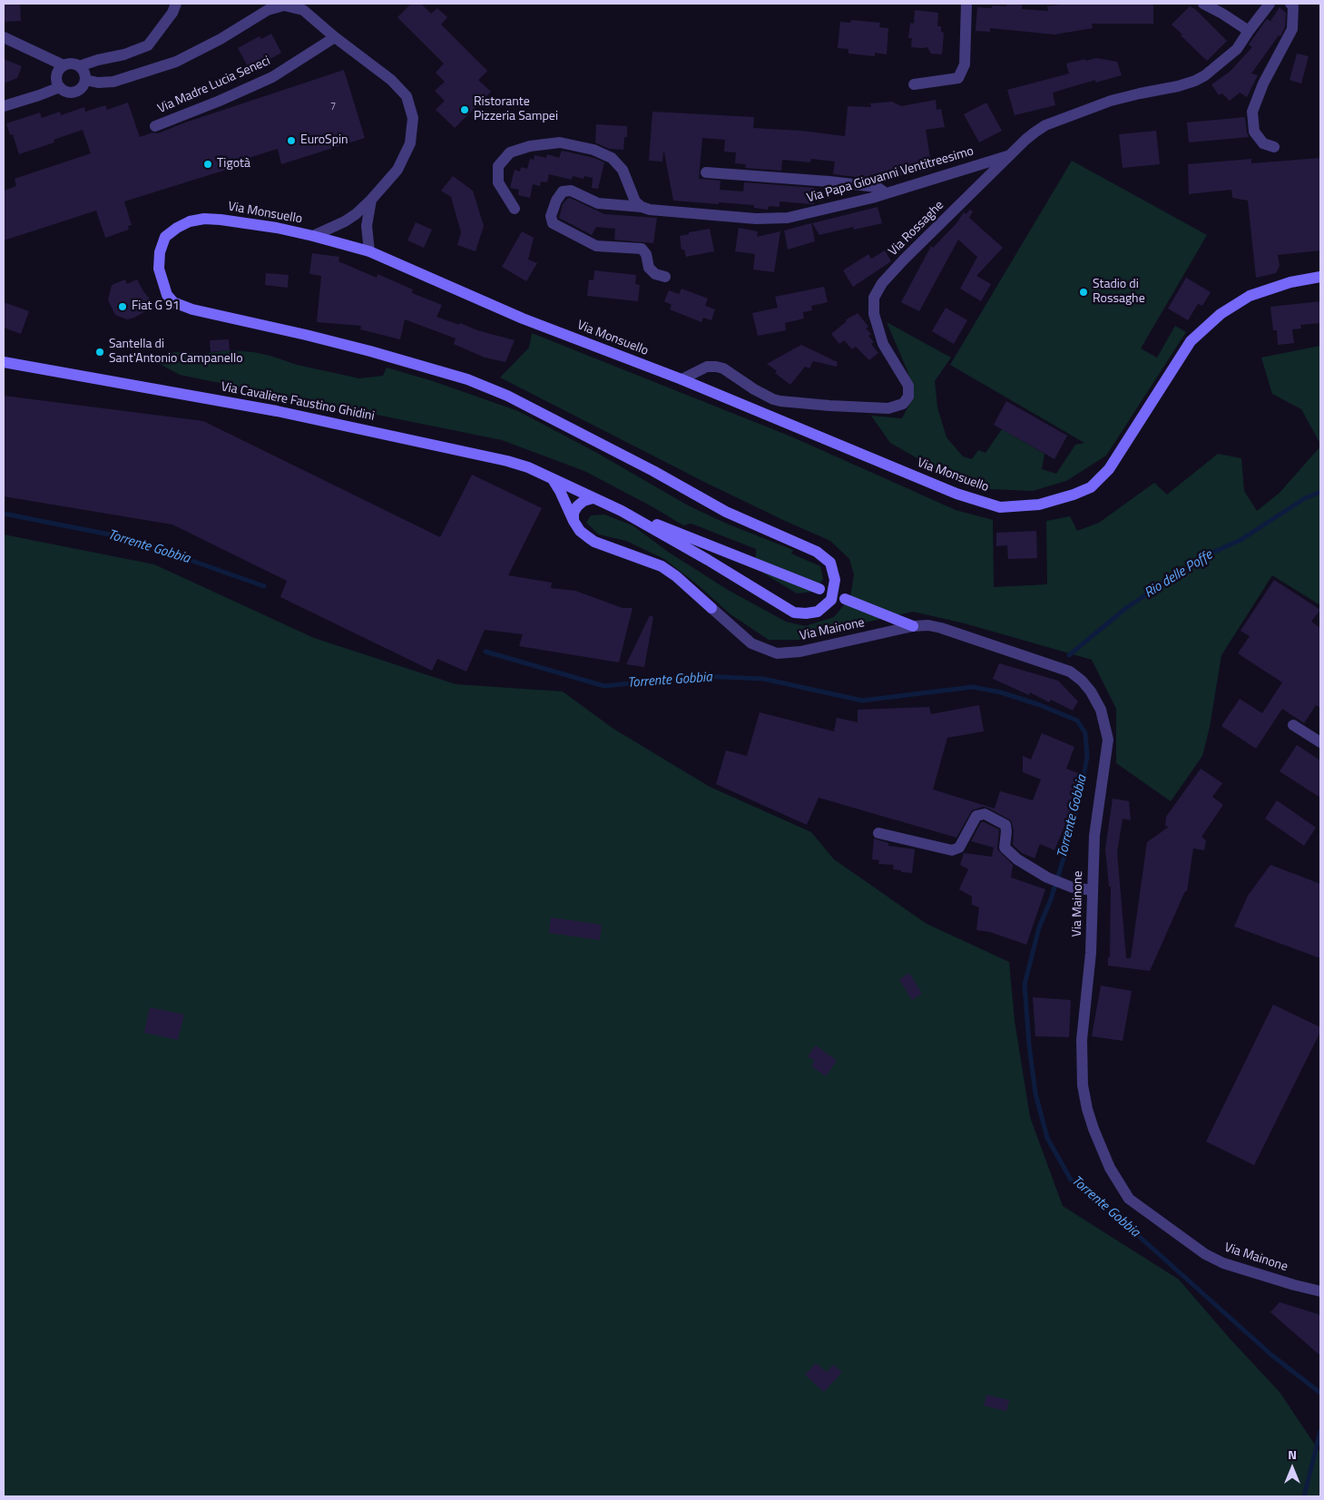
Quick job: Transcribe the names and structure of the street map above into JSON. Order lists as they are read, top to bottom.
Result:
{
  "streets": {
    "main road": ["Via Monsuello", "Via Cavaliere Faustino Ghidini"],
    "street": [
      "Via Madre Lucia Seneci",
      "Via Papa Giovanni Ventitreesimo",
      "Via Rossaghe",
      "Via Mainone"
    ]
  },
  "crossings": [
    ["Via Papa Giovanni Ventitreesimo", "Via Rossaghe"],
    ["Via Monsuello", "Via Rossaghe"],
    ["Via Monsuello", "Via Cavaliere Faustino Ghidini"]
  ],
  "water": ["Torrente Gobbia", "Rio delle Poffe"],
  "places": [
    "Ristorante Pizzeria Sampei",
    "EuroSpin",
    "Tigotà",
    "Stadio di Rossaghe",
    "Fiat G 91",
    "Santella di Sant'Antonio Campanello"
  ],
  "house_numbers": ["7"],
  "north": "top"
}
